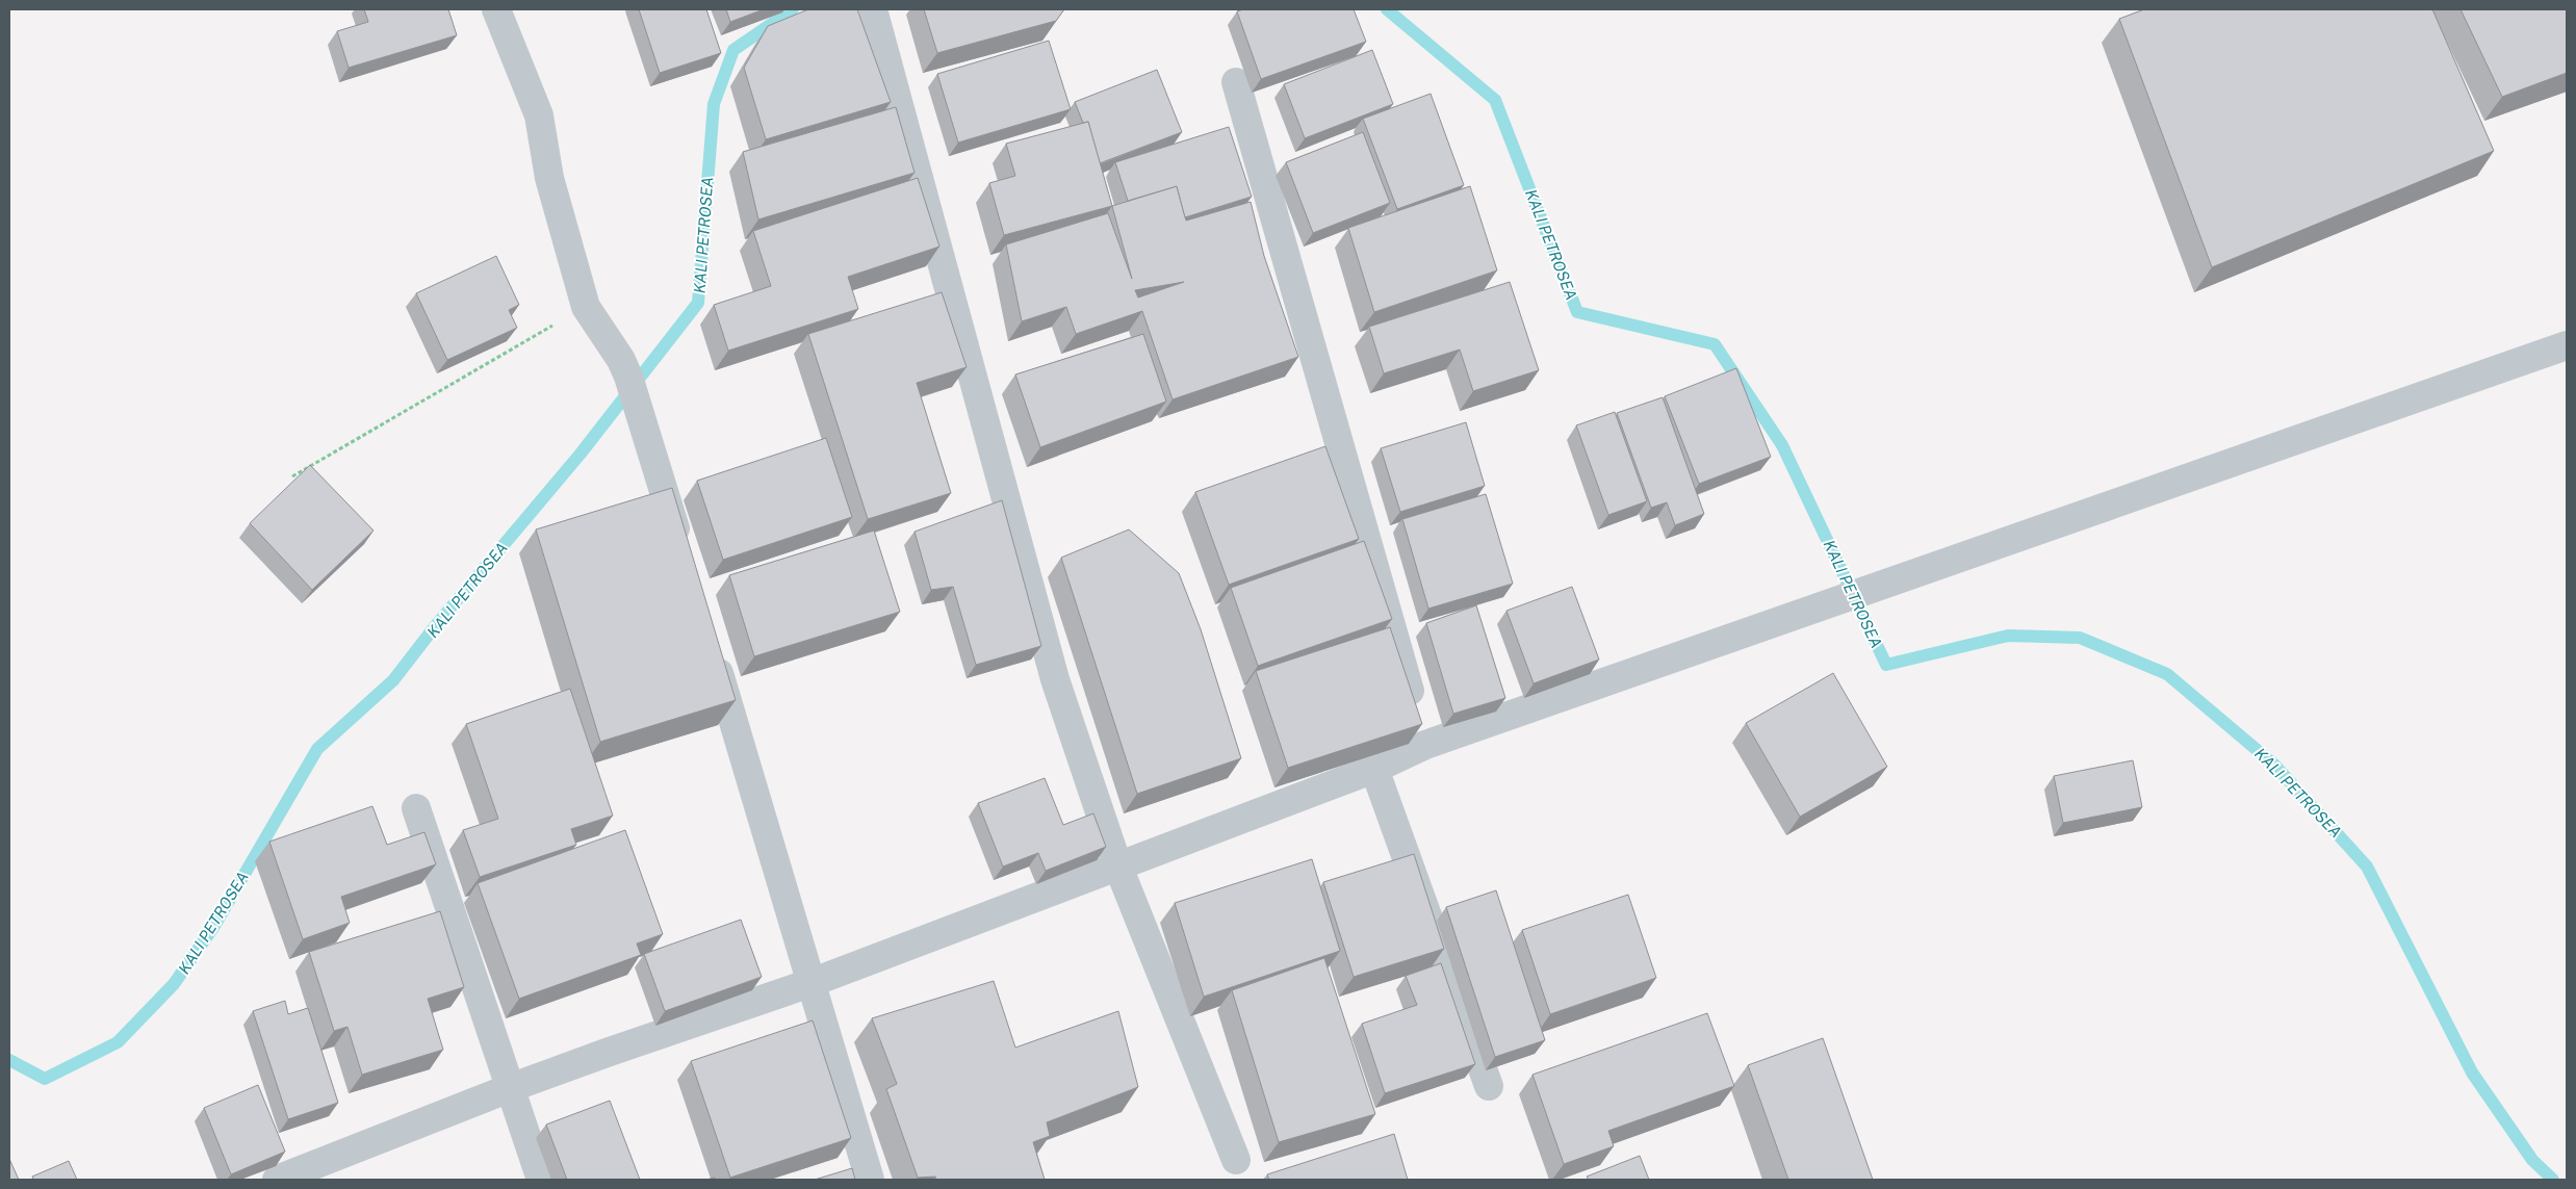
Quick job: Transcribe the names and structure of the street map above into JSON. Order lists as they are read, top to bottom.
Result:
{
  "water": ["KALI PETROSEA"]
}
